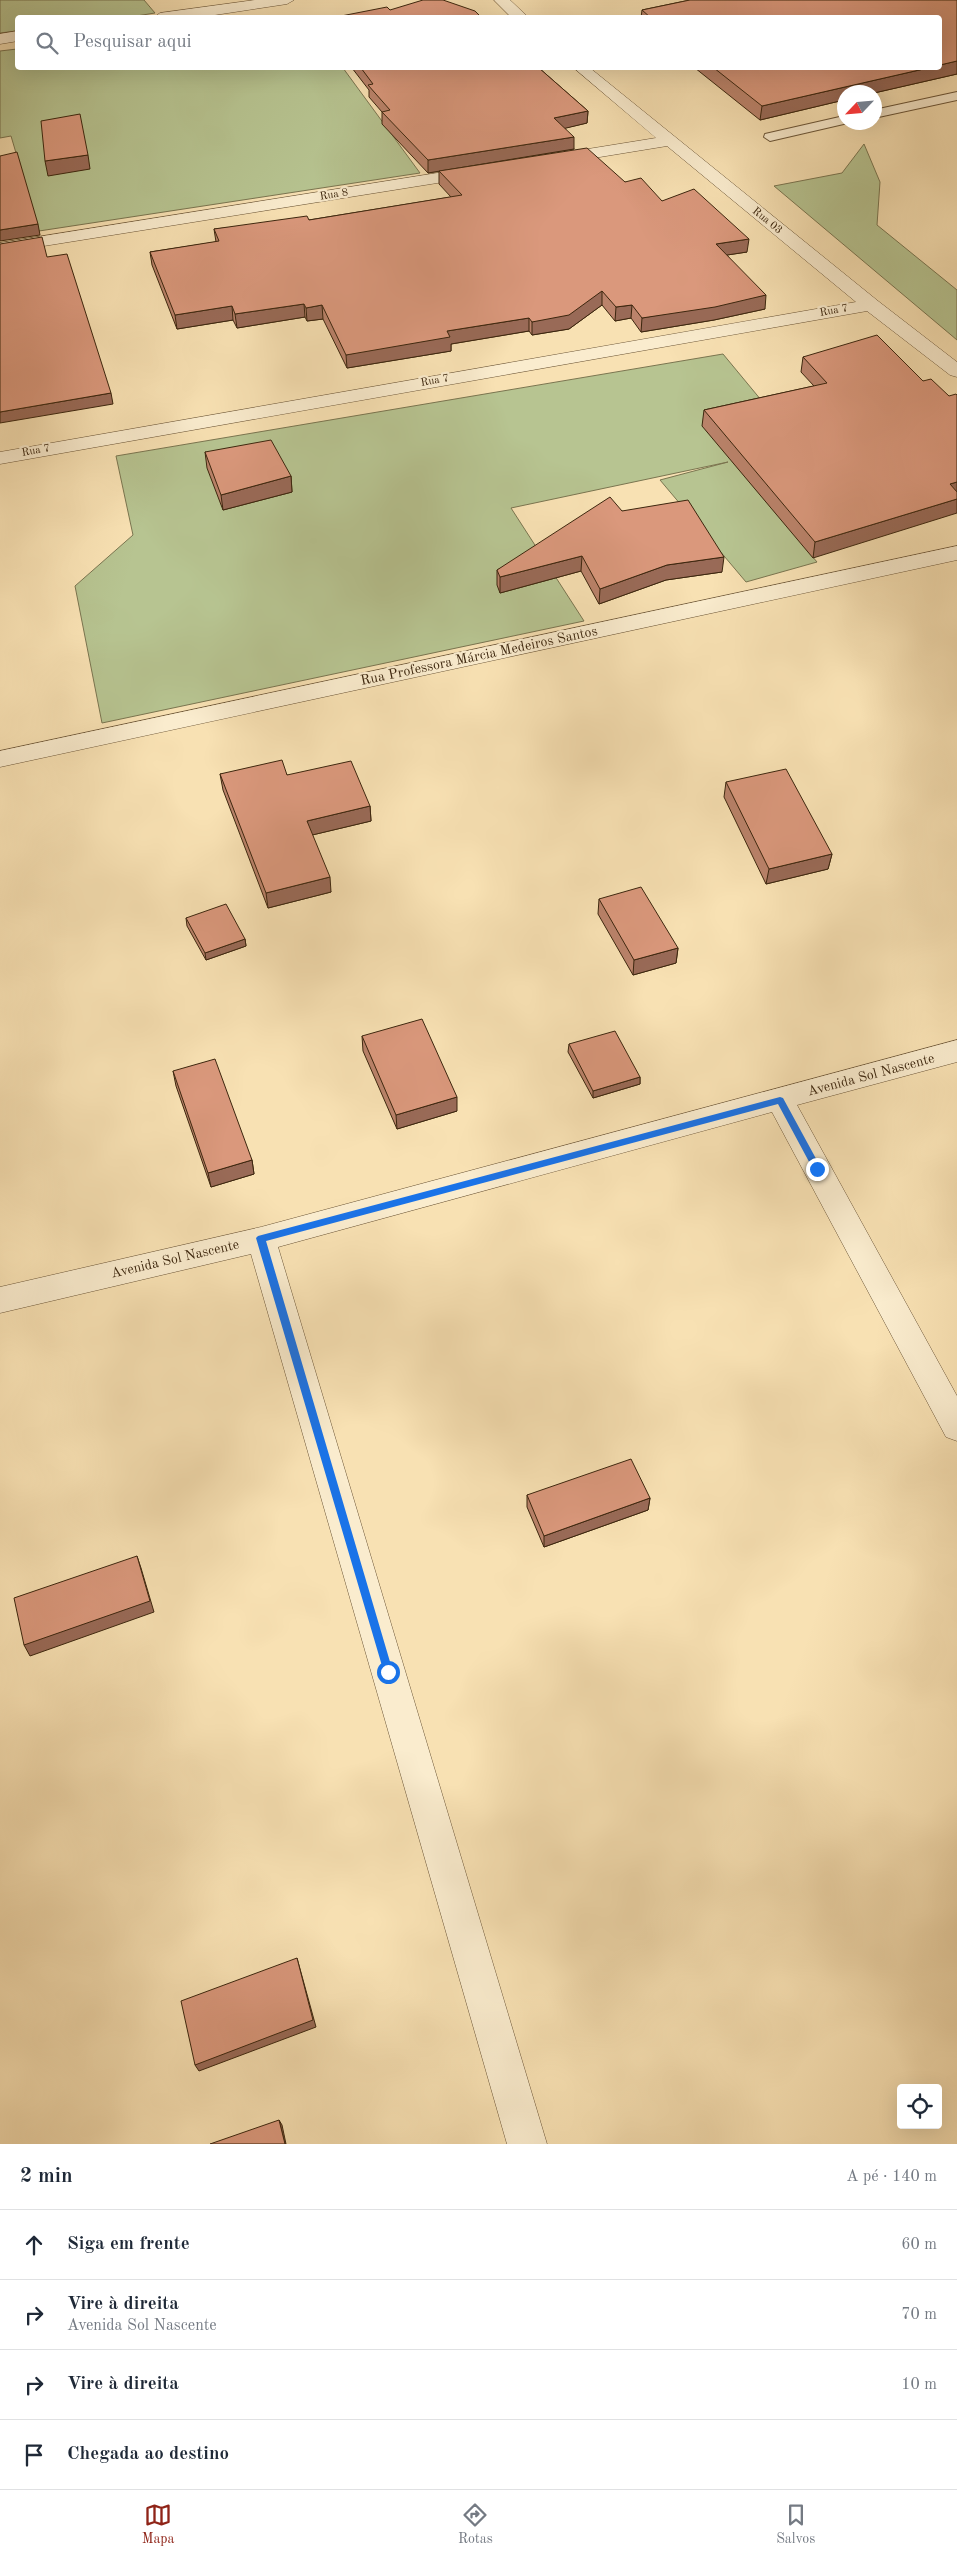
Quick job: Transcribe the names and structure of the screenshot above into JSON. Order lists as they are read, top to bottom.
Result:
{
  "streets": {
    "street": [
      "Rua 8",
      "Rua 03",
      "Rua 7",
      "Rua Professora Márcia Medeiros Santos",
      "Avenida Sol Nascente"
    ]
  },
  "crossings": [
    ["Rua 03", "Rua 7"]
  ],
  "north": "bottom left",
  "page": {
    "search": "Pesquisar aqui",
    "heading": ["2 min", "A pé · 140 m"],
    "list": [
      ["Siga em frente", "60 m"],
      ["Vire à direita", "Avenida Sol Nascente", "70 m"],
      ["Vire à direita", "10 m"],
      "Chegada ao destino"
    ],
    "nav": ["Mapa", "Rotas", "Salvos"]
  }
}
